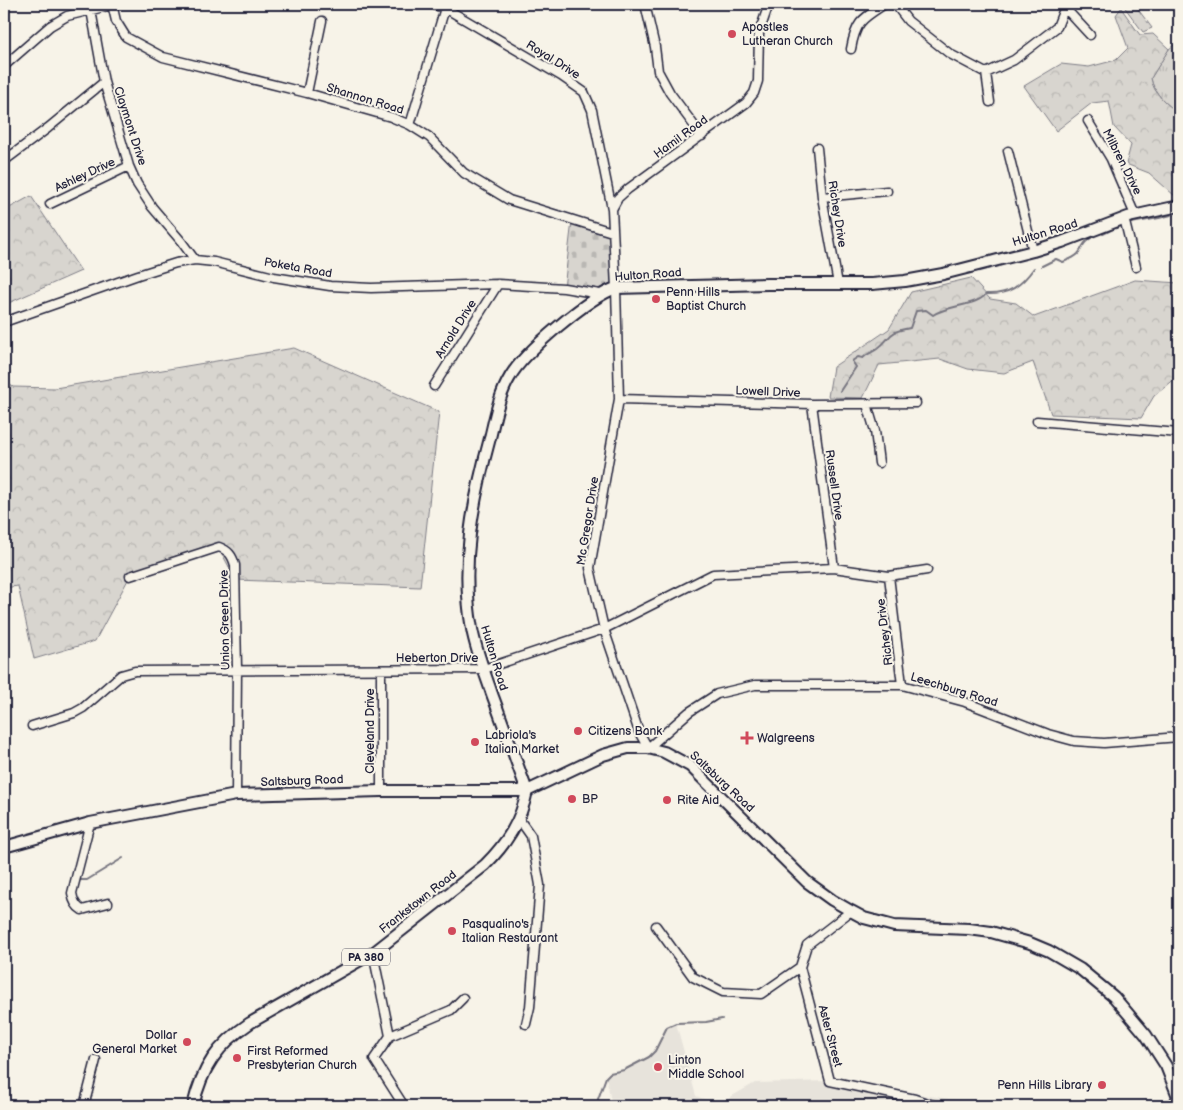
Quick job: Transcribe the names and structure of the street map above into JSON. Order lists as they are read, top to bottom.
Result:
{
  "streets": {
    "main road": [
      "Hulton Road",
      "Saltsburg Road",
      "Frankstown Road",
      "PA 380"
    ],
    "street": [
      "Royal Drive",
      "Shannon Road",
      "Claymont Drive",
      "Hamil Road",
      "Milbren Drive",
      "Ashley Drive",
      "Richey Drive",
      "Poketa Road",
      "Arnold Drive",
      "Lowell Drive",
      "Russell Drive",
      "Mc Gregor Drive",
      "Union Green Drive",
      "Heberton Drive",
      "Leechburg Road",
      "Cleveland Drive",
      "Aster Street"
    ]
  },
  "crossings": [
    ["Royal Drive", "Hamil Road"],
    ["Claymont Drive", "Ashley Drive"],
    ["Claymont Drive", "Poketa Road"],
    ["Milbren Drive", "Hulton Road"],
    ["Richey Drive", "Hulton Road"],
    ["Richey Drive", "Heberton Drive"],
    ["Richey Drive", "Leechburg Road"],
    ["Hulton Road", "Poketa Road"],
    ["Hulton Road", "Mc Gregor Drive"],
    ["Hulton Road", "Heberton Drive"],
    ["Hulton Road", "Saltsburg Road"],
    ["Hulton Road", "Frankstown Road"],
    ["Poketa Road", "Arnold Drive"],
    ["Lowell Drive", "Russell Drive"],
    ["Lowell Drive", "Mc Gregor Drive"],
    ["Russell Drive", "Heberton Drive"],
    ["Mc Gregor Drive", "Heberton Drive"],
    ["Mc Gregor Drive", "Leechburg Road"],
    ["Mc Gregor Drive", "Saltsburg Road"],
    ["Union Green Drive", "Heberton Drive"],
    ["Union Green Drive", "Saltsburg Road"],
    ["Heberton Drive", "Cleveland Drive"],
    ["Leechburg Road", "Saltsburg Road"],
    ["Cleveland Drive", "Saltsburg Road"],
    ["Saltsburg Road", "Frankstown Road"]
  ],
  "places": {
    "other": [
      "Apostles Lutheran Church",
      "Penn Hills Baptist Church",
      "Citizens Bank",
      "Labriola's Italian Market",
      "BP",
      "Rite Aid",
      "Pasqualino's Italian Restaurant",
      "Dollar General Market",
      "First Reformed Presbyterian Church",
      "Linton Middle School",
      "Penn Hills Library"
    ],
    "health": ["Walgreens"]
  }
}
